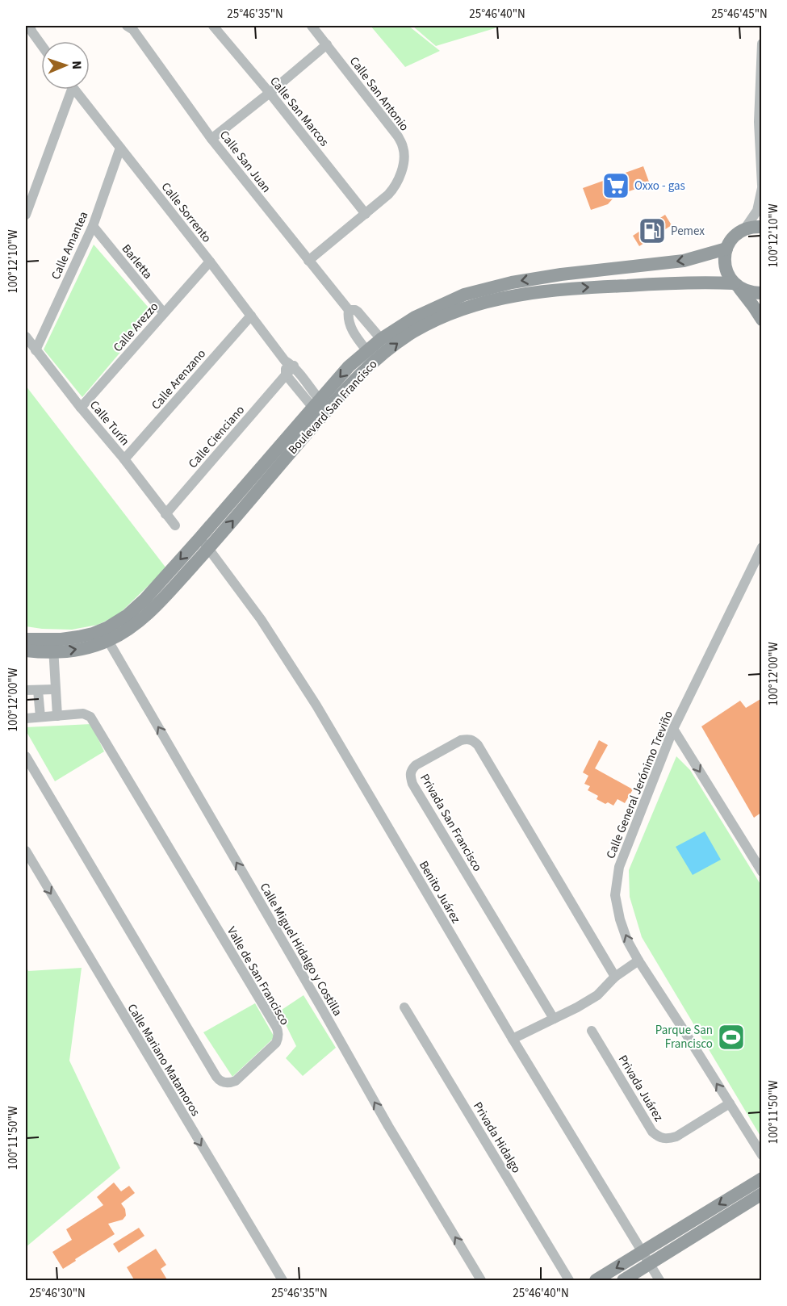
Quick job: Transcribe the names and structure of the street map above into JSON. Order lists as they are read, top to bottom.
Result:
{
  "streets": {
    "street": [
      "Calle San Antonio",
      "Calle San Marcos",
      "Calle San Juan",
      "Calle Sorrento",
      "Calle Amantea",
      "Barletta",
      "Calle Arezzo",
      "Calle Arenzano",
      "Boulevard San Francisco",
      "Calle Turín",
      "Calle Cienciano",
      "Calle General Jerónimo Treviño",
      "Privada San Francisco",
      "Benito Juárez",
      "Calle Miguel Hidalgo y Costilla",
      "Valle de San Francisco",
      "Calle Mariano Matamoros",
      "Privada Juárez",
      "Privada Hidalgo"
    ]
  },
  "crossings": [
    ["Calle San Antonio", "Calle San Marcos"],
    ["Calle San Antonio", "Calle San Juan"],
    ["Calle San Juan", "Boulevard San Francisco"],
    ["Calle Sorrento", "Calle Amantea"],
    ["Calle Sorrento", "Calle Arezzo"],
    ["Calle Sorrento", "Calle Arenzano"],
    ["Calle Sorrento", "Boulevard San Francisco"],
    ["Calle Amantea", "Barletta"],
    ["Calle Amantea", "Calle Turín"],
    ["Barletta", "Calle Arezzo"],
    ["Calle Arezzo", "Calle Turín"],
    ["Calle Arenzano", "Calle Turín"],
    ["Boulevard San Francisco", "Benito Juárez"],
    ["Boulevard San Francisco", "Calle Miguel Hidalgo y Costilla"],
    ["Calle Turín", "Calle Cienciano"],
    ["Calle General Jerónimo Treviño", "Privada Juárez"]
  ],
  "one_way": ["Calle General Jerónimo Treviño", "Calle Miguel Hidalgo y Costilla", "Calle Mariano Matamoros"],
  "places": {
    "supermarket": ["Oxxo - gas"],
    "fuel station": ["Pemex"],
    "sports": ["Parque San Francisco"]
  },
  "north": "right",
  "coordinates": [
    "25°46'35\"N",
    "25°46'40\"N",
    "25°46'45\"N",
    "100°12'10\"W",
    "100°12'00\"W",
    "100°11'50\"W",
    "25°46'30\"N"
  ]
}
